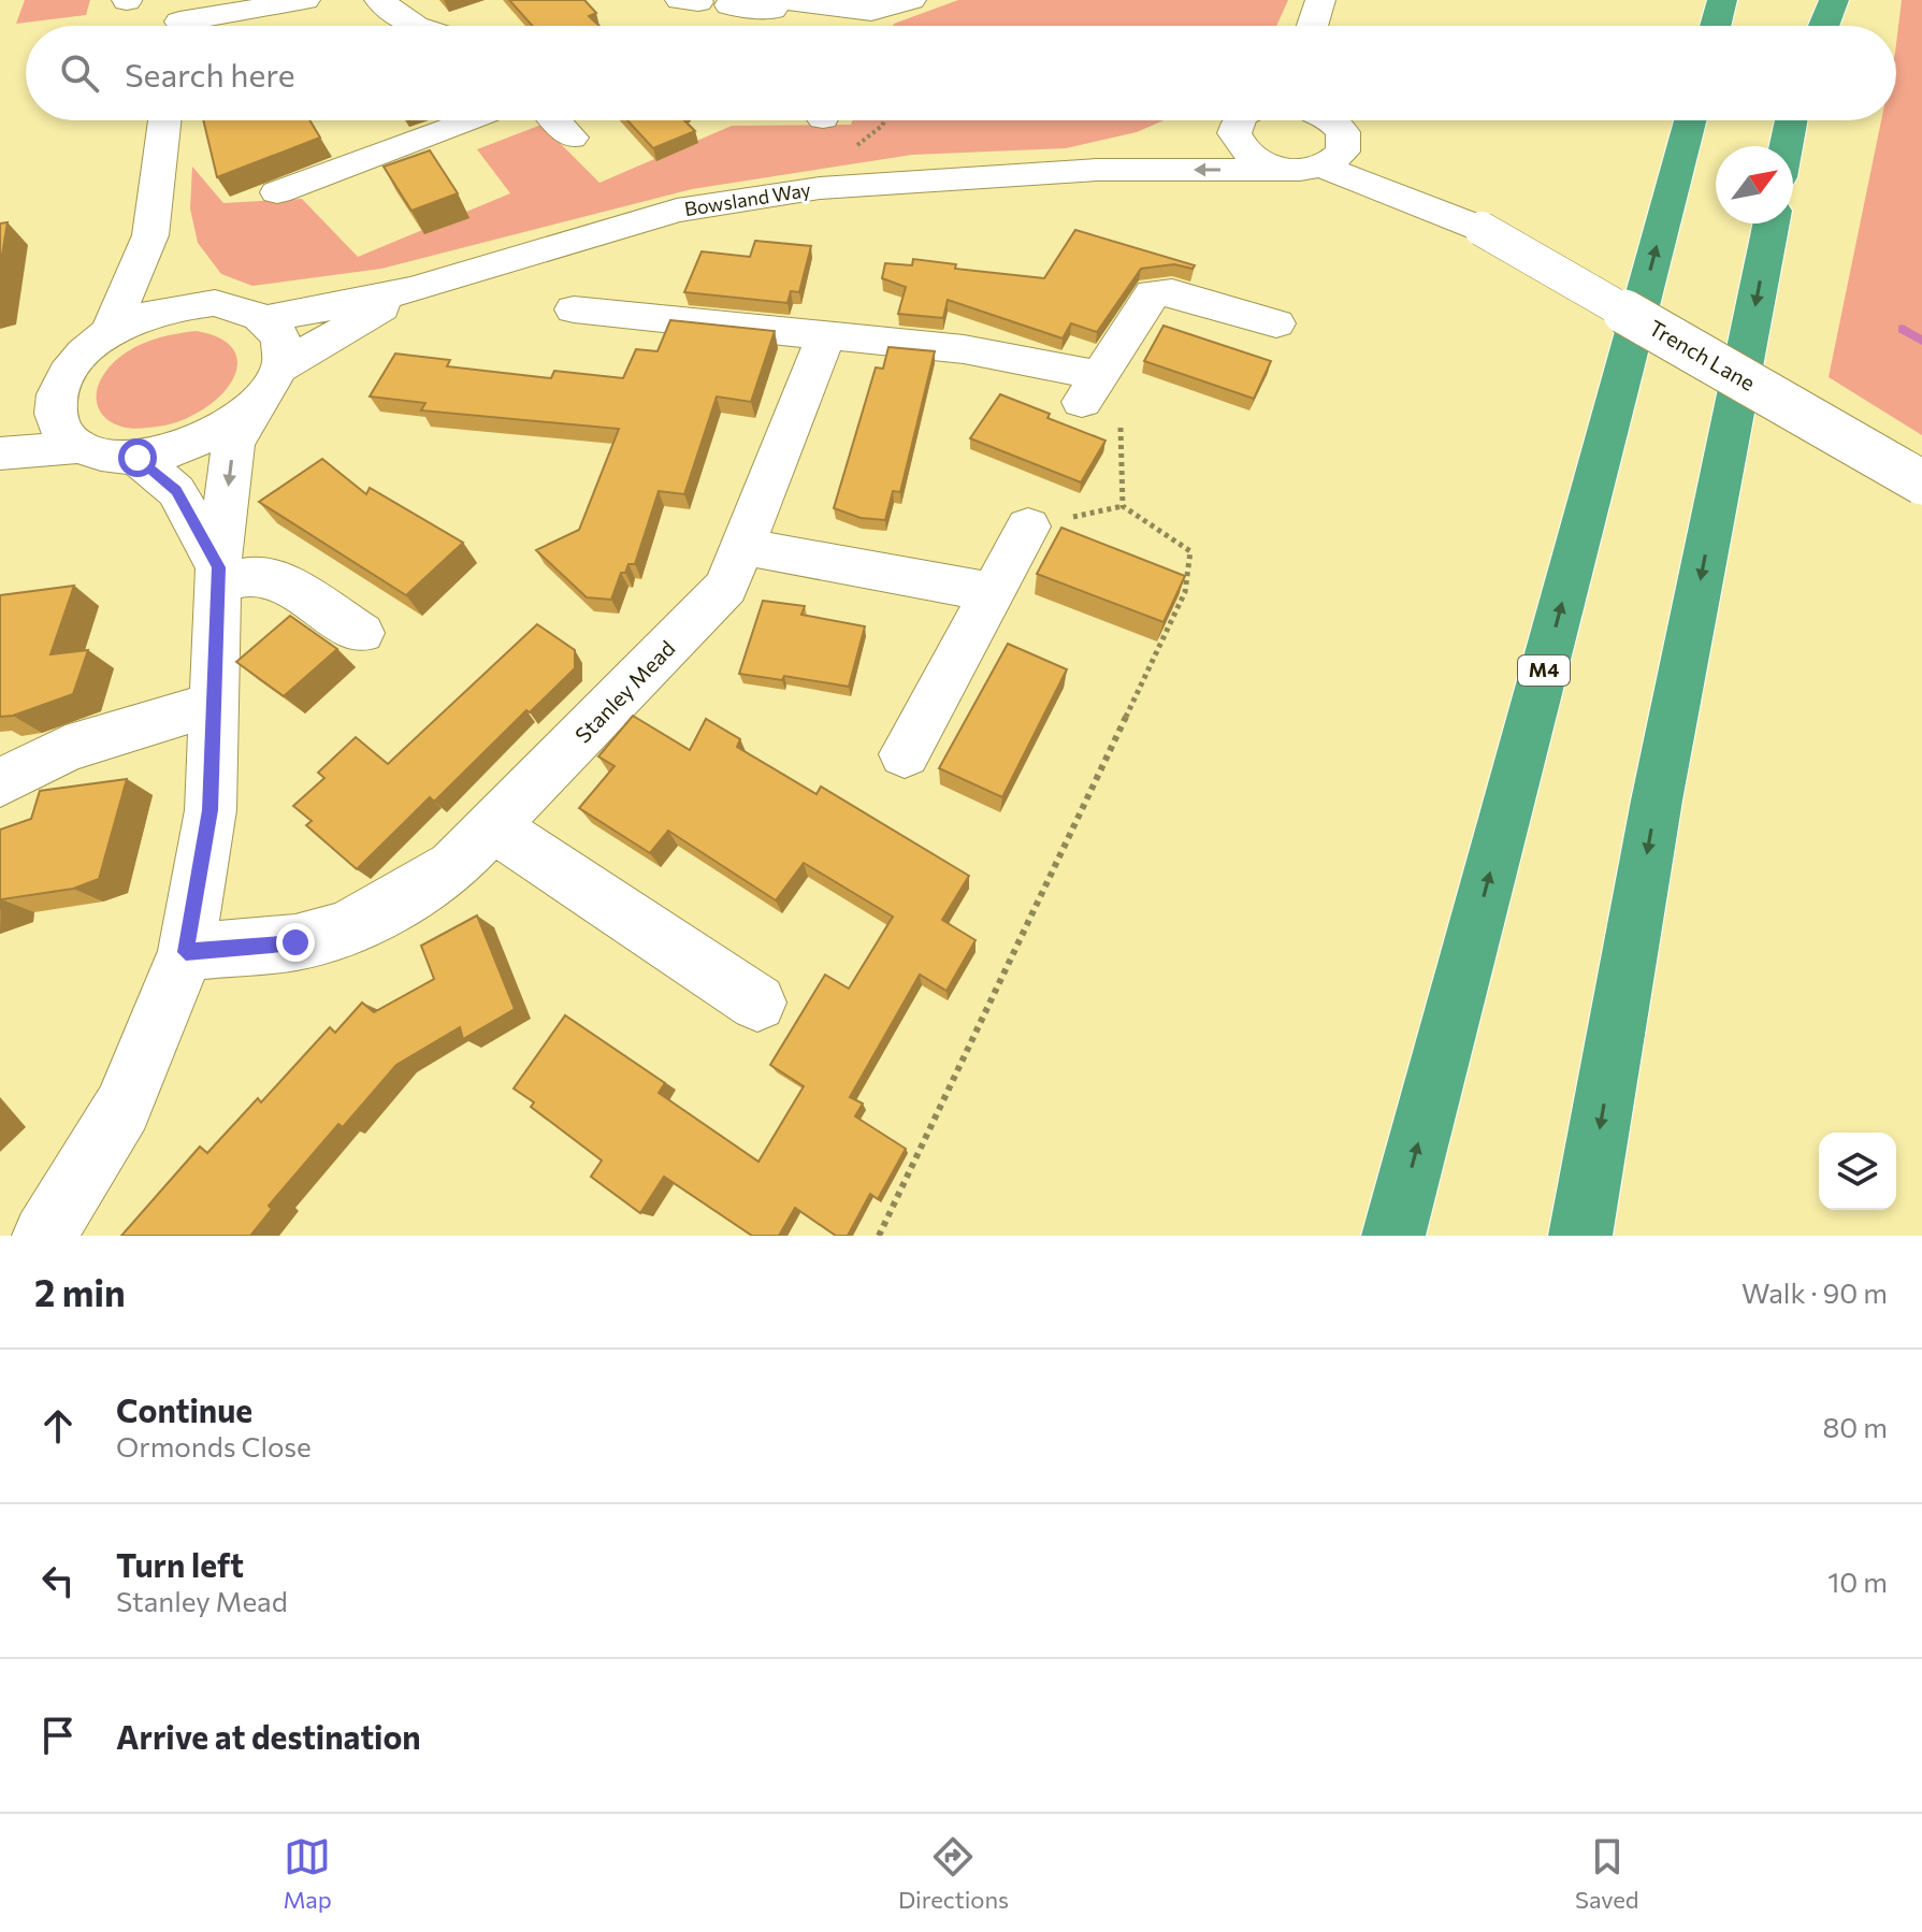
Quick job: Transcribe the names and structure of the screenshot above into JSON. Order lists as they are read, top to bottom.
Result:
{
  "streets": {
    "highway": ["M4"],
    "street": ["Bowsland Way", "Trench Lane", "Stanley Mead"]
  },
  "crossings": [
    ["Bowsland Way", "Trench Lane"]
  ],
  "north": "top right",
  "page": {
    "search": "Search here",
    "heading": ["2 min", "Walk · 90 m"],
    "list": [
      ["Continue", "Ormonds Close", "80 m"],
      ["Turn left", "Stanley Mead", "10 m"],
      "Arrive at destination"
    ],
    "nav": ["Map", "Directions", "Saved"]
  }
}
